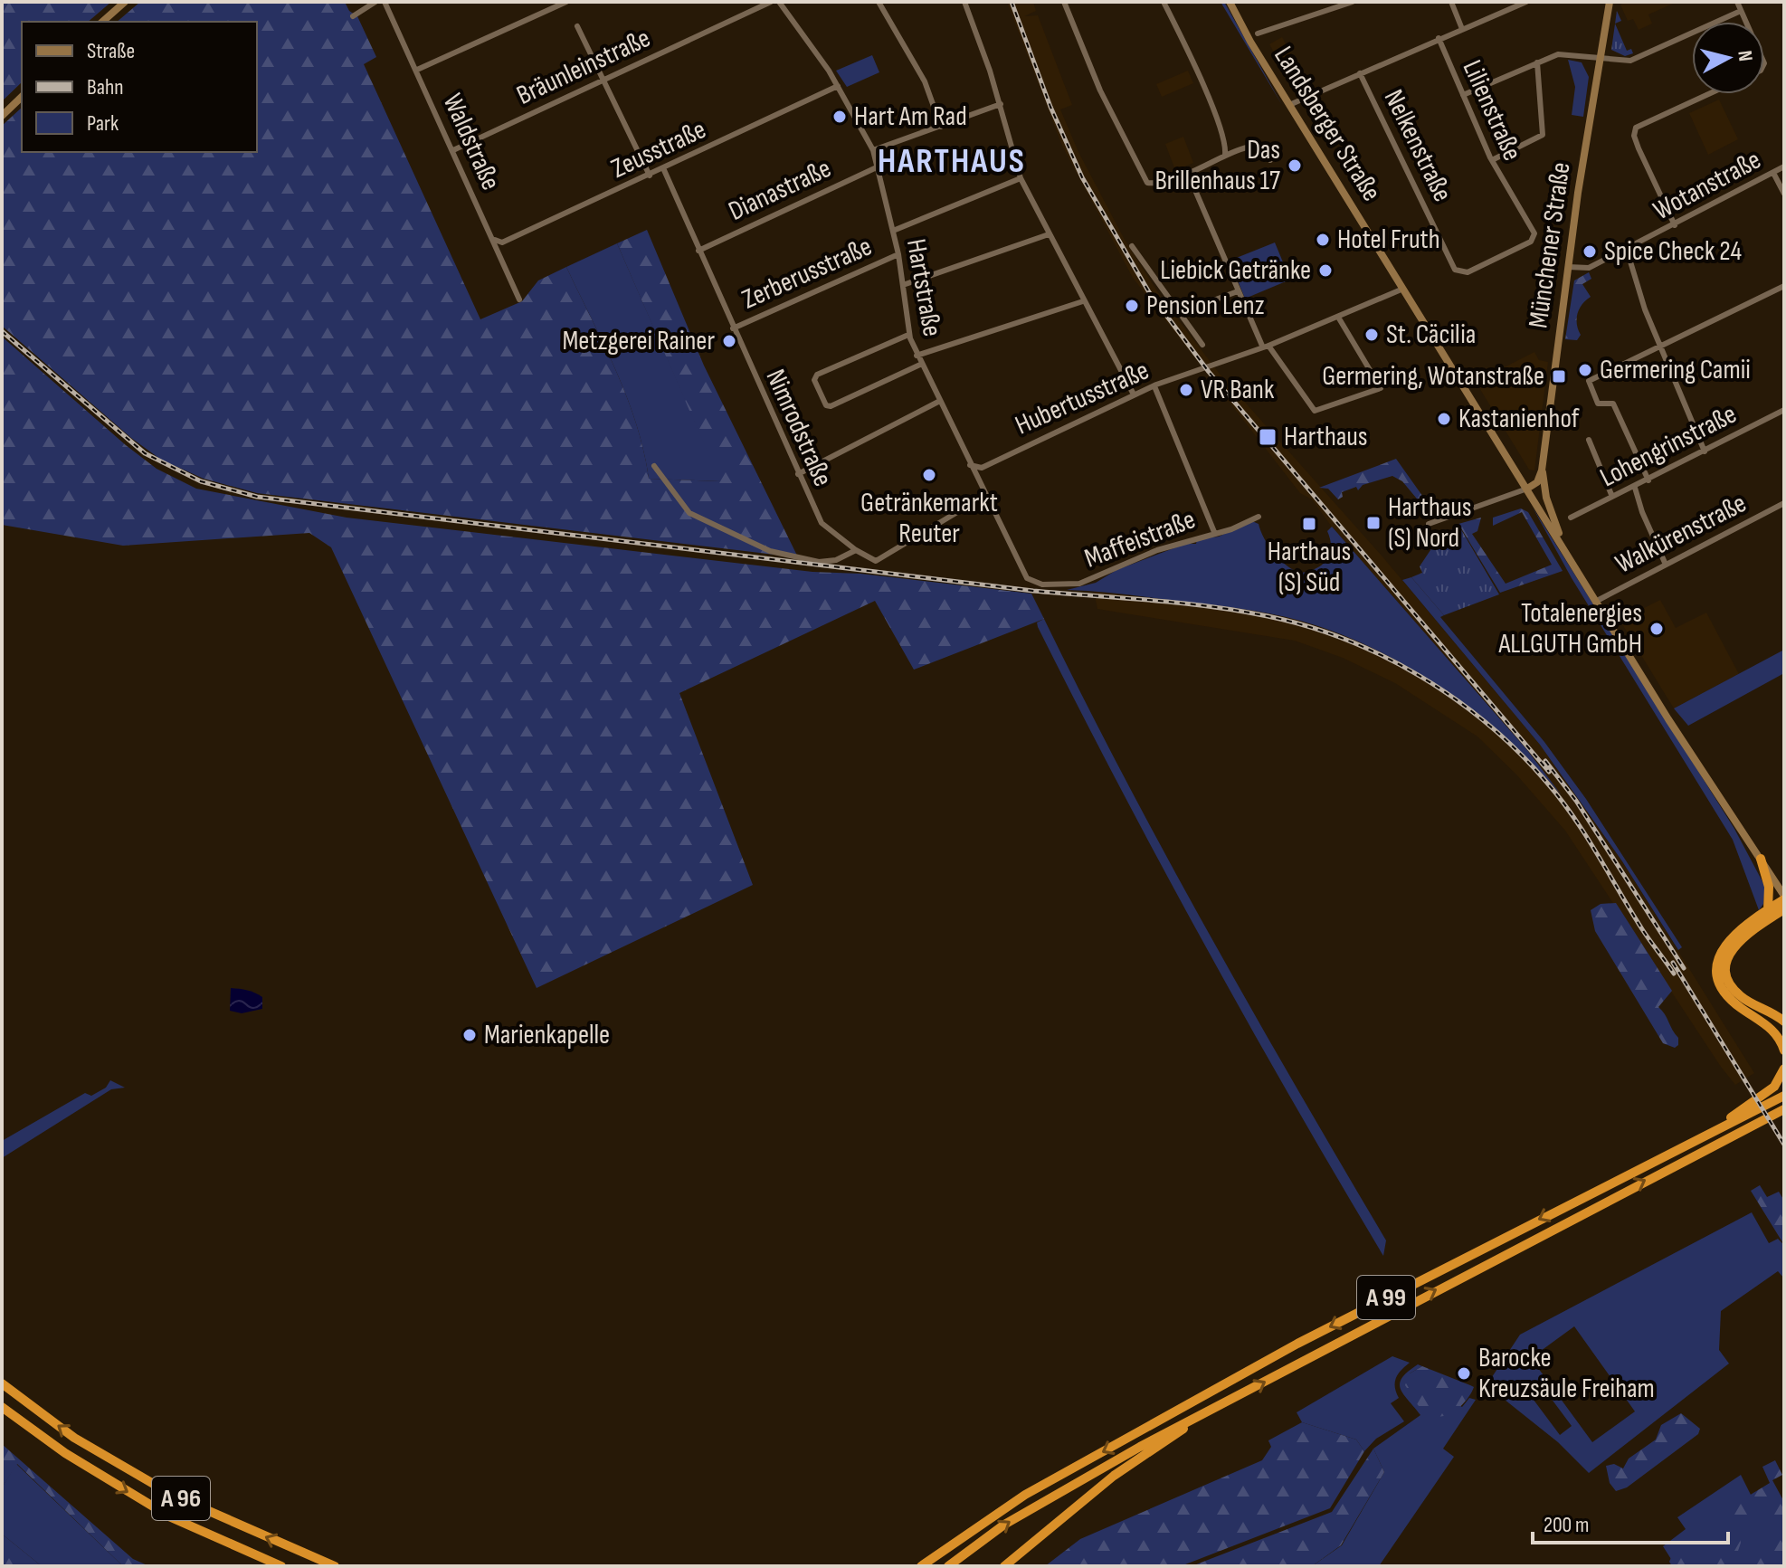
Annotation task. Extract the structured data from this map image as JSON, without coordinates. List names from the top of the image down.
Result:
{
  "streets": {
    "highway": ["A 99", "A 96"],
    "main road": ["Landsberger Straße", "Münchener Straße"],
    "street": [
      "Bräunleinstraße",
      "Lilienstraße",
      "Waldstraße",
      "Nelkenstraße",
      "Zeusstraße",
      "Wotanstraße",
      "Dianastraße",
      "Zerberusstraße",
      "Hartstraße",
      "Hubertusstraße",
      "Nimrodstraße",
      "Lohengrinstraße",
      "Walkürenstraße",
      "Maffeistraße"
    ]
  },
  "crossings": [
    ["Bräunleinstraße", "Waldstraße"],
    ["Lilienstraße", "Nelkenstraße"],
    ["Landsberger Straße", "Hubertusstraße"],
    ["Landsberger Straße", "Walkürenstraße"],
    ["Waldstraße", "Zeusstraße"],
    ["Zeusstraße", "Hartstraße"],
    ["Zeusstraße", "Nimrodstraße"],
    ["Wotanstraße", "Münchener Straße"],
    ["Dianastraße", "Hartstraße"],
    ["Dianastraße", "Nimrodstraße"],
    ["Zerberusstraße", "Hartstraße"],
    ["Zerberusstraße", "Nimrodstraße"],
    ["Hartstraße", "Hubertusstraße"],
    ["Hartstraße", "Maffeistraße"]
  ],
  "districts": ["HARTHAUS"],
  "places": {
    "other": [
      "Hart Am Rad",
      "Das Brillenhaus 17",
      "Hotel Fruth",
      "Spice Check 24",
      "Liebick Getränke",
      "Pension Lenz",
      "St. Cäcilia",
      "Metzgerei Rainer",
      "Germering Camii",
      "VR Bank",
      "Kastanienhof",
      "Getränkemarkt Reuter",
      "Totalenergies ALLGUTH GmbH",
      "Marienkapelle",
      "Barocke Kreuzsäule Freiham"
    ],
    "transit": [
      "Germering, Wotanstraße",
      "Harthaus",
      "Harthaus (S) Nord",
      "Harthaus (S) Süd"
    ]
  },
  "legend": ["Straße", "Bahn", "Park"],
  "scale_bar": "200 m",
  "north": "right"
}
